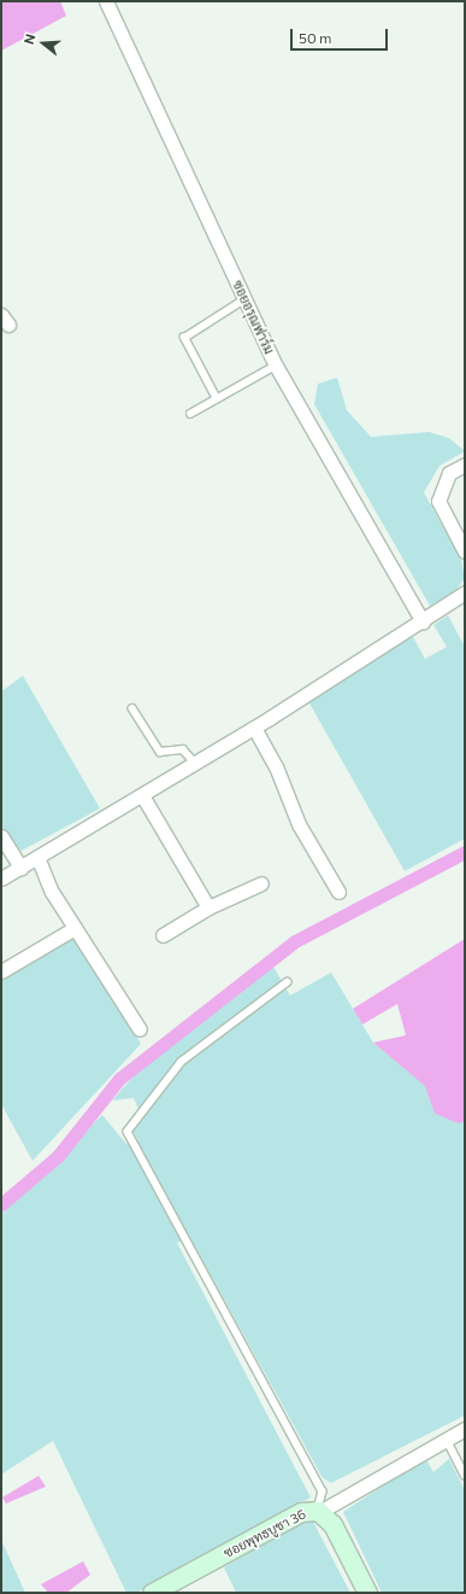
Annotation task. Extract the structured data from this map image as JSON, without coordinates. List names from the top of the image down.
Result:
{
  "streets": {
    "street": ["ซอยอรุณฟาร์ม", "ซอยพุทธบูชา 36"]
  },
  "scale_bar": "50 m",
  "north": "left"
}
